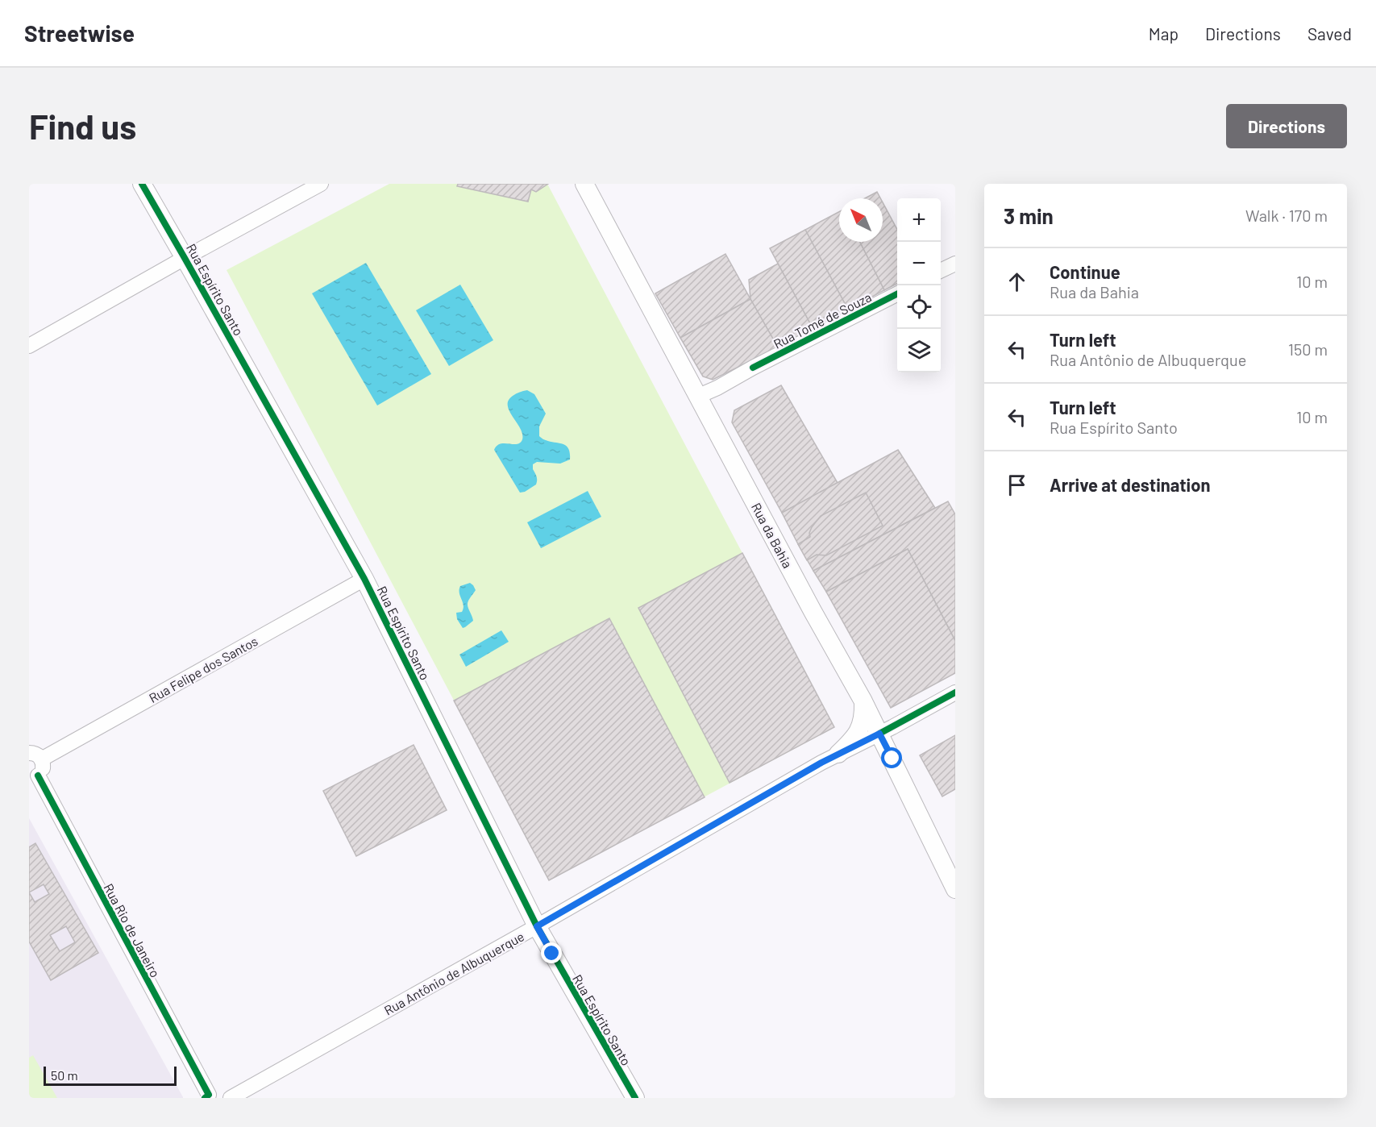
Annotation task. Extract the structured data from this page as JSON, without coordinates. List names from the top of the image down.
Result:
{
  "streets": {
    "street": [
      "Rua Espírito Santo",
      "Rua Tomé de Souza",
      "Rua da Bahia",
      "Rua Felipe dos Santos",
      "Rua Rio de Janeiro",
      "Rua Antônio de Albuquerque"
    ]
  },
  "crossings": [
    ["Rua Espírito Santo", "Rua Felipe dos Santos"],
    ["Rua Espírito Santo", "Rua Antônio de Albuquerque"],
    ["Rua Tomé de Souza", "Rua da Bahia"],
    ["Rua da Bahia", "Rua Antônio de Albuquerque"]
  ],
  "scale_bar": "50 m",
  "north": "top left",
  "page": {
    "header": "Streetwise",
    "nav": ["Map", "Directions", "Saved"],
    "buttons": "Directions",
    "title": "Find us",
    "heading": ["3 min", "Walk · 170 m"],
    "map_buttons": ["+", "−"],
    "list": [
      ["Continue", "Rua da Bahia", "10 m"],
      ["Turn left", "Rua Antônio de Albuquerque", "150 m"],
      ["Turn left", "Rua Espírito Santo", "10 m"],
      "Arrive at destination"
    ],
    "scale": "50 m"
  }
}
